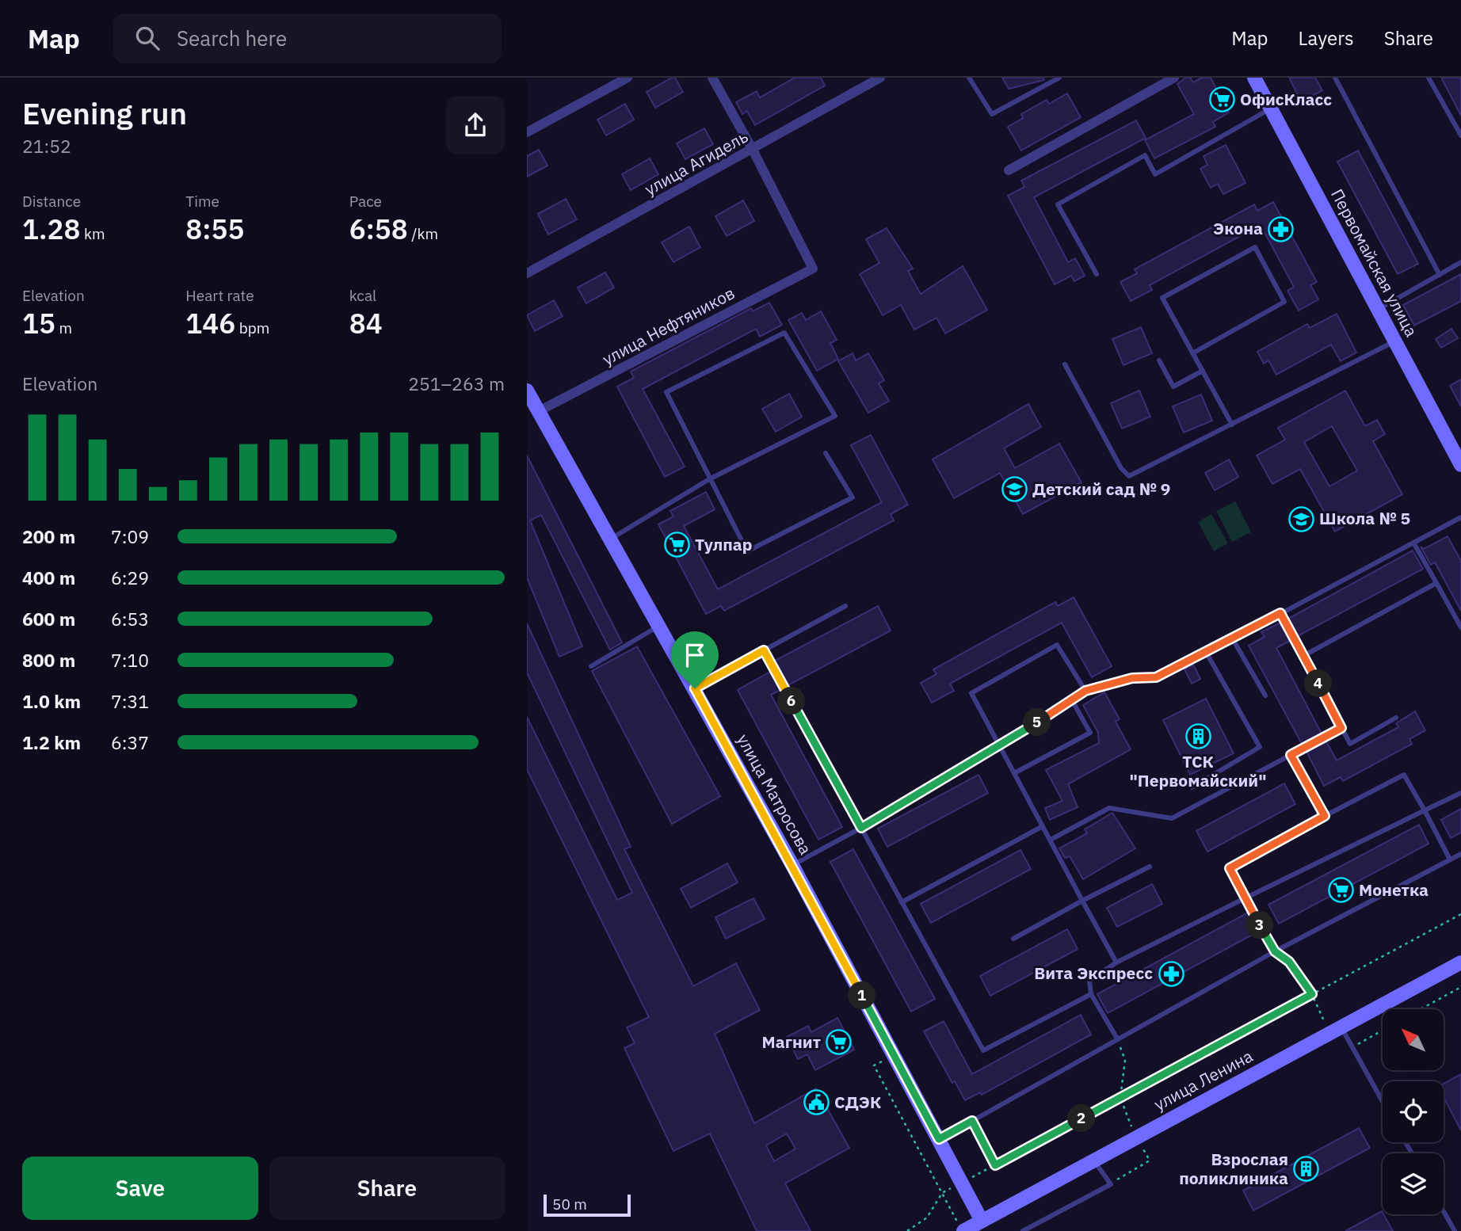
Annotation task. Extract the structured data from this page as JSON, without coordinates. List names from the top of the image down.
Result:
{
  "streets": {
    "street": [
      "улица Агидель",
      "Первомайская улица",
      "улица Нефтяников",
      "улица Матросова",
      "улица Ленина"
    ]
  },
  "crossings": [
    ["улица Агидель", "улица Нефтяников"],
    ["улица Нефтяников", "улица Матросова"],
    ["улица Матросова", "улица Ленина"]
  ],
  "places": {
    "supermarket": [
      "ОфисКласс",
      "Тулпар",
      "Монетка",
      "Магнит"
    ],
    "pharmacy": ["Экона", "Вита Экспресс"],
    "school or university": ["Детский сад № 9", "Школа № 5"],
    "building": ["ТСК \"Первомайский\"", "Взрослая поликлиника"],
    "public building": ["СДЭК"]
  },
  "scale_bar": "50 m",
  "north": "top left",
  "page": {
    "header": "Map",
    "search": "Search here",
    "nav": ["Map", "Layers", "Share"],
    "heading": ["Evening run", "21:52"],
    "stats": [
      ["Distance", "1.28 km"],
      ["Time", "8:55"],
      ["Pace", "6:58 /km"],
      ["Elevation", "15 m"],
      ["Heart rate", "146 bpm"],
      ["kcal", "84"]
    ],
    "chart": ["Elevation", "251–263 m"],
    "list": [
      {
        "name": "200 m",
        "note": "7:09"
      },
      {
        "name": "400 m",
        "note": "6:29"
      },
      {
        "name": "600 m",
        "note": "6:53"
      },
      {
        "name": "800 m",
        "note": "7:10"
      },
      {
        "name": "1.0 km",
        "note": "7:31"
      },
      {
        "name": "1.2 km",
        "note": "6:37"
      }
    ],
    "pins": [
      "4",
      "6",
      "5",
      "3",
      "1",
      "2"
    ],
    "buttons": ["Save", "Share"],
    "scale": "50 m"
  }
}
